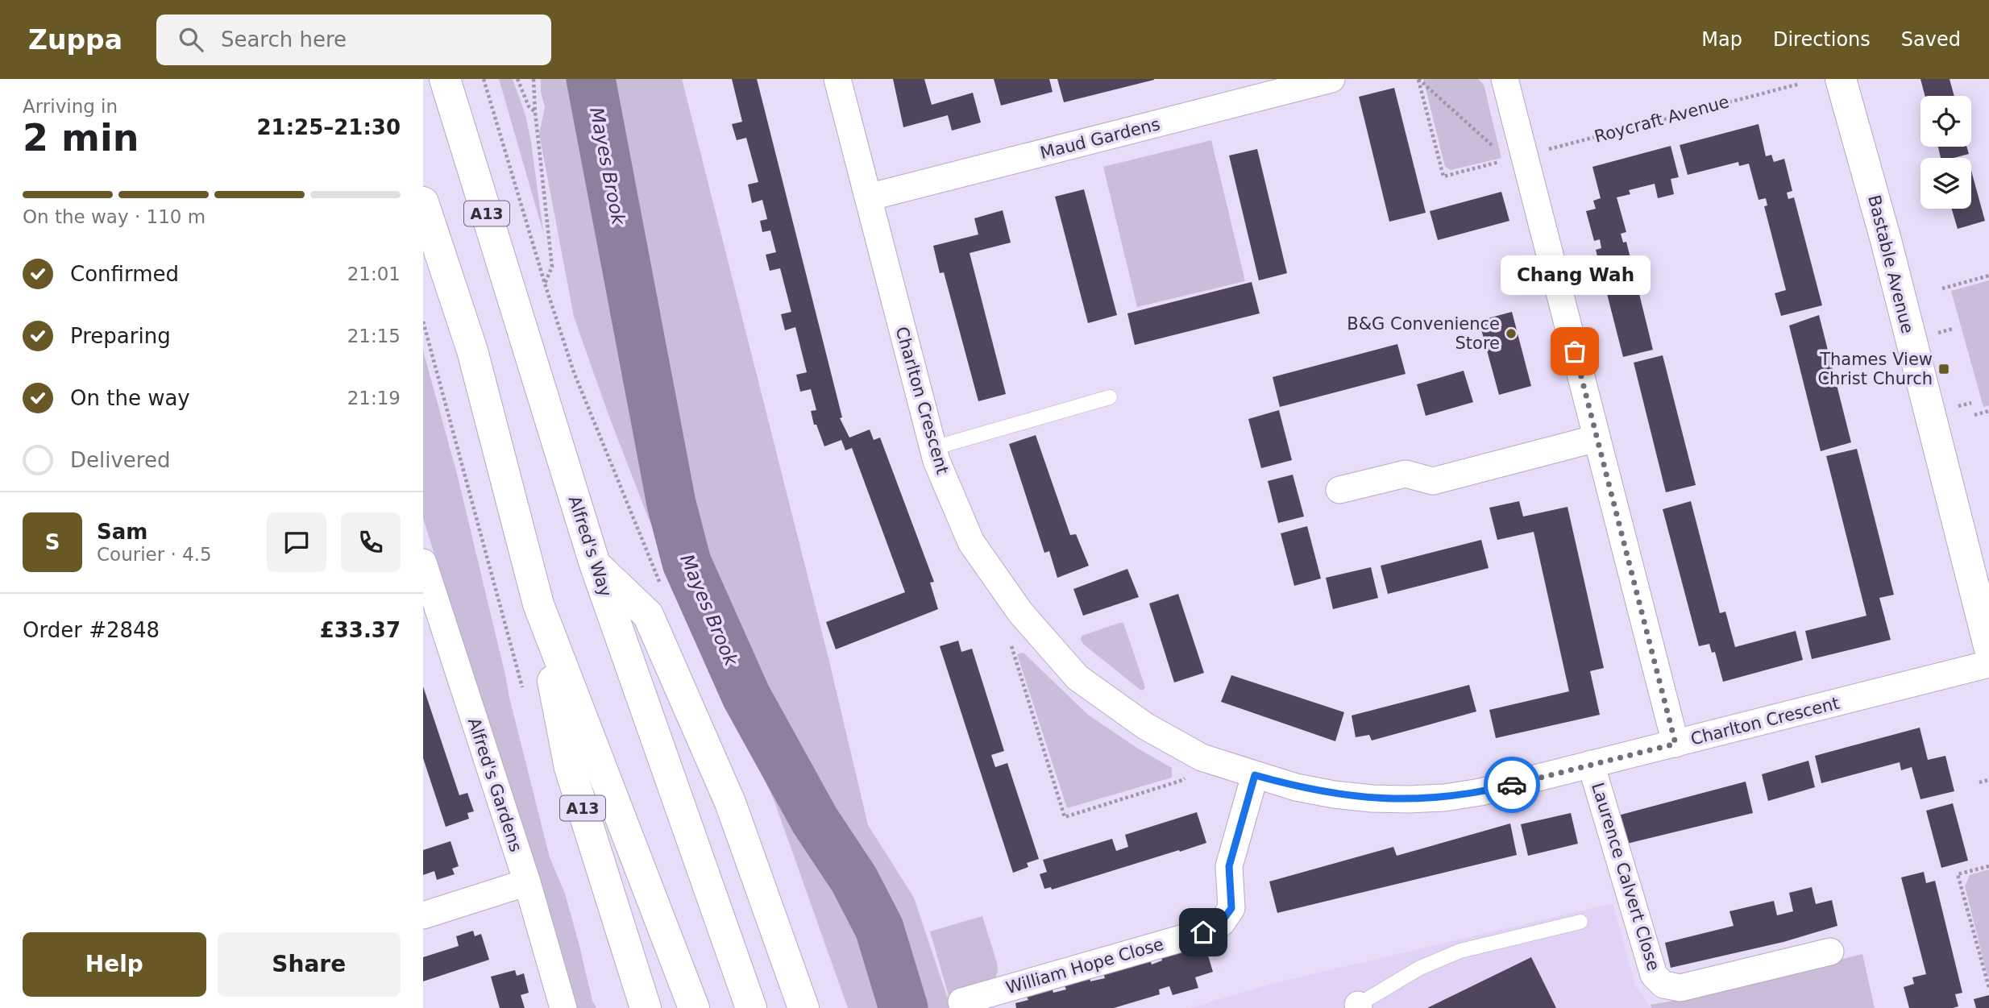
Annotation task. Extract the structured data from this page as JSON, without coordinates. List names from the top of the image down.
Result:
{
  "streets": {
    "main road": ["A13", "Bastable Avenue", "Alfred's Way"],
    "street": [
      "Maud Gardens",
      "Charlton Crescent",
      "Alfred's Gardens",
      "Laurence Calvert Close",
      "William Hope Close"
    ],
    "path": ["Roycraft Avenue"]
  },
  "crossings": [
    ["Maud Gardens", "Charlton Crescent"],
    ["A13", "Alfred's Way"],
    ["Charlton Crescent", "Laurence Calvert Close"],
    ["Charlton Crescent", "William Hope Close"]
  ],
  "water": ["Mayes Brook"],
  "places": {
    "other": ["B&G Convenience Store", "Chang Wah"],
    "transit": ["Thames View Christ Church"]
  },
  "page": {
    "header": "Zuppa",
    "search": "Search here",
    "nav": ["Map", "Directions", "Saved"],
    "heading": ["2 min", "Arriving in", "21:25–21:30"],
    "panel": [
      "Sam",
      "Courier · 4.5",
      "Order #2848",
      "£33.37"
    ],
    "bar": "On the way · 110 m",
    "list": [
      ["Confirmed", "21:01"],
      ["Preparing", "21:15"],
      ["On the way", "21:19"],
      "Delivered"
    ],
    "bubble": "Chang Wah",
    "round": "S",
    "buttons": ["Help", "Share"]
  }
}
